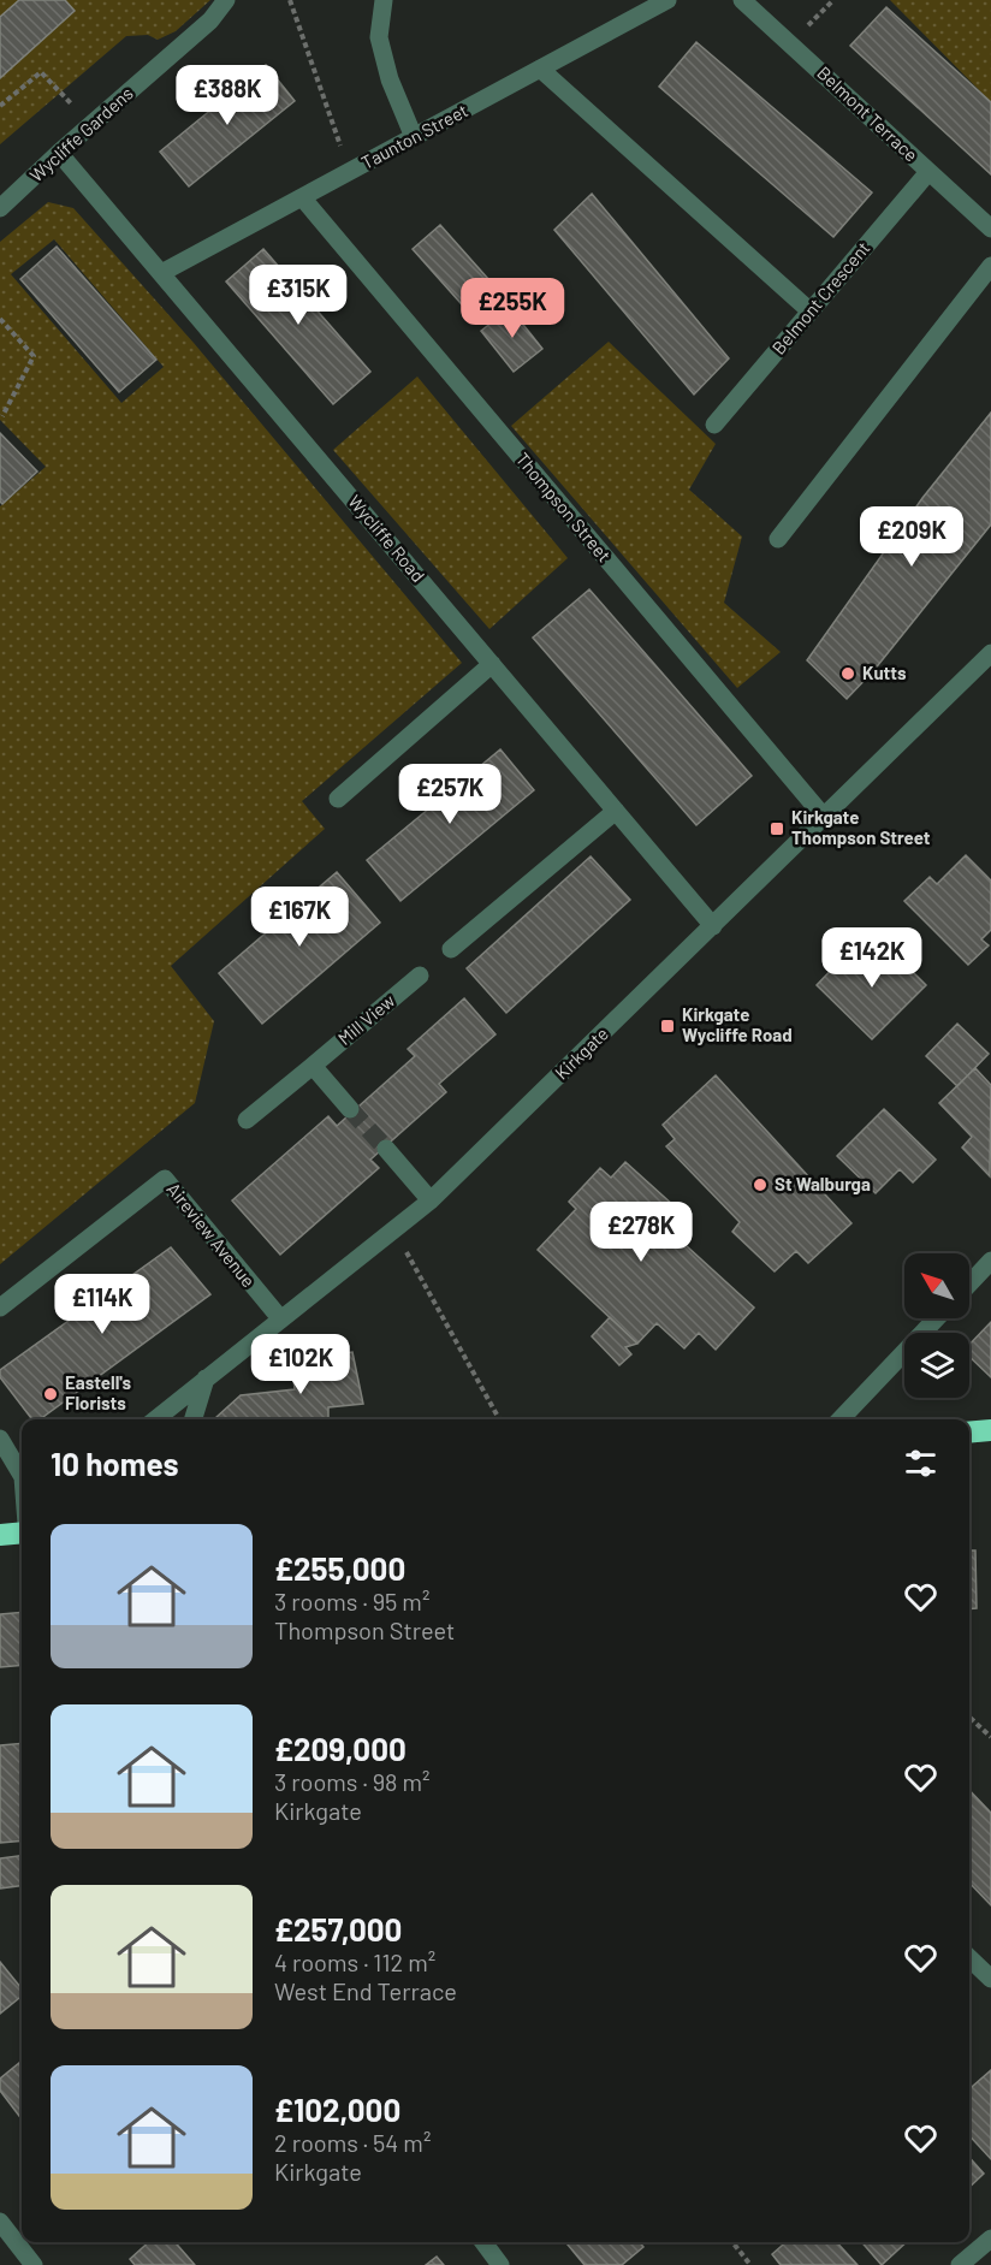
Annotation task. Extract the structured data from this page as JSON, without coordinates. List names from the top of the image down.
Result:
{
  "streets": {
    "street": [
      "Belmont Terrace",
      "Wycliffe Gardens",
      "Taunton Street",
      "Belmont Crescent",
      "Thompson Street",
      "Wycliffe Road",
      "Mill View",
      "Kirkgate",
      "Aireview Avenue"
    ]
  },
  "crossings": [
    ["Belmont Terrace", "Belmont Crescent"],
    ["Wycliffe Gardens", "Wycliffe Road"],
    ["Taunton Street", "Thompson Street"],
    ["Taunton Street", "Wycliffe Road"],
    ["Thompson Street", "Kirkgate"],
    ["Wycliffe Road", "Kirkgate"],
    ["Kirkgate", "Aireview Avenue"]
  ],
  "places": {
    "other": ["Kutts", "St Walburga", "Eastell's Florists"],
    "transit": ["Kirkgate Thompson Street", "Kirkgate Wycliffe Road"]
  },
  "north": "top left",
  "page": {
    "price": [
      "£388K",
      "£315K",
      "£255K",
      "£209K",
      "£257K",
      "£167K",
      "£142K",
      "£278K",
      "£114K",
      "£102K"
    ],
    "heading": "10 homes",
    "list": [
      {
        "name": "£255,000",
        "note": "3 rooms · 95 m² · Thompson Street"
      },
      {
        "name": "£209,000",
        "note": "3 rooms · 98 m² · Kirkgate"
      },
      {
        "name": "£257,000",
        "note": "4 rooms · 112 m² · West End Terrace"
      },
      {
        "name": "£102,000",
        "note": "2 rooms · 54 m² · Kirkgate"
      }
    ]
  }
}
